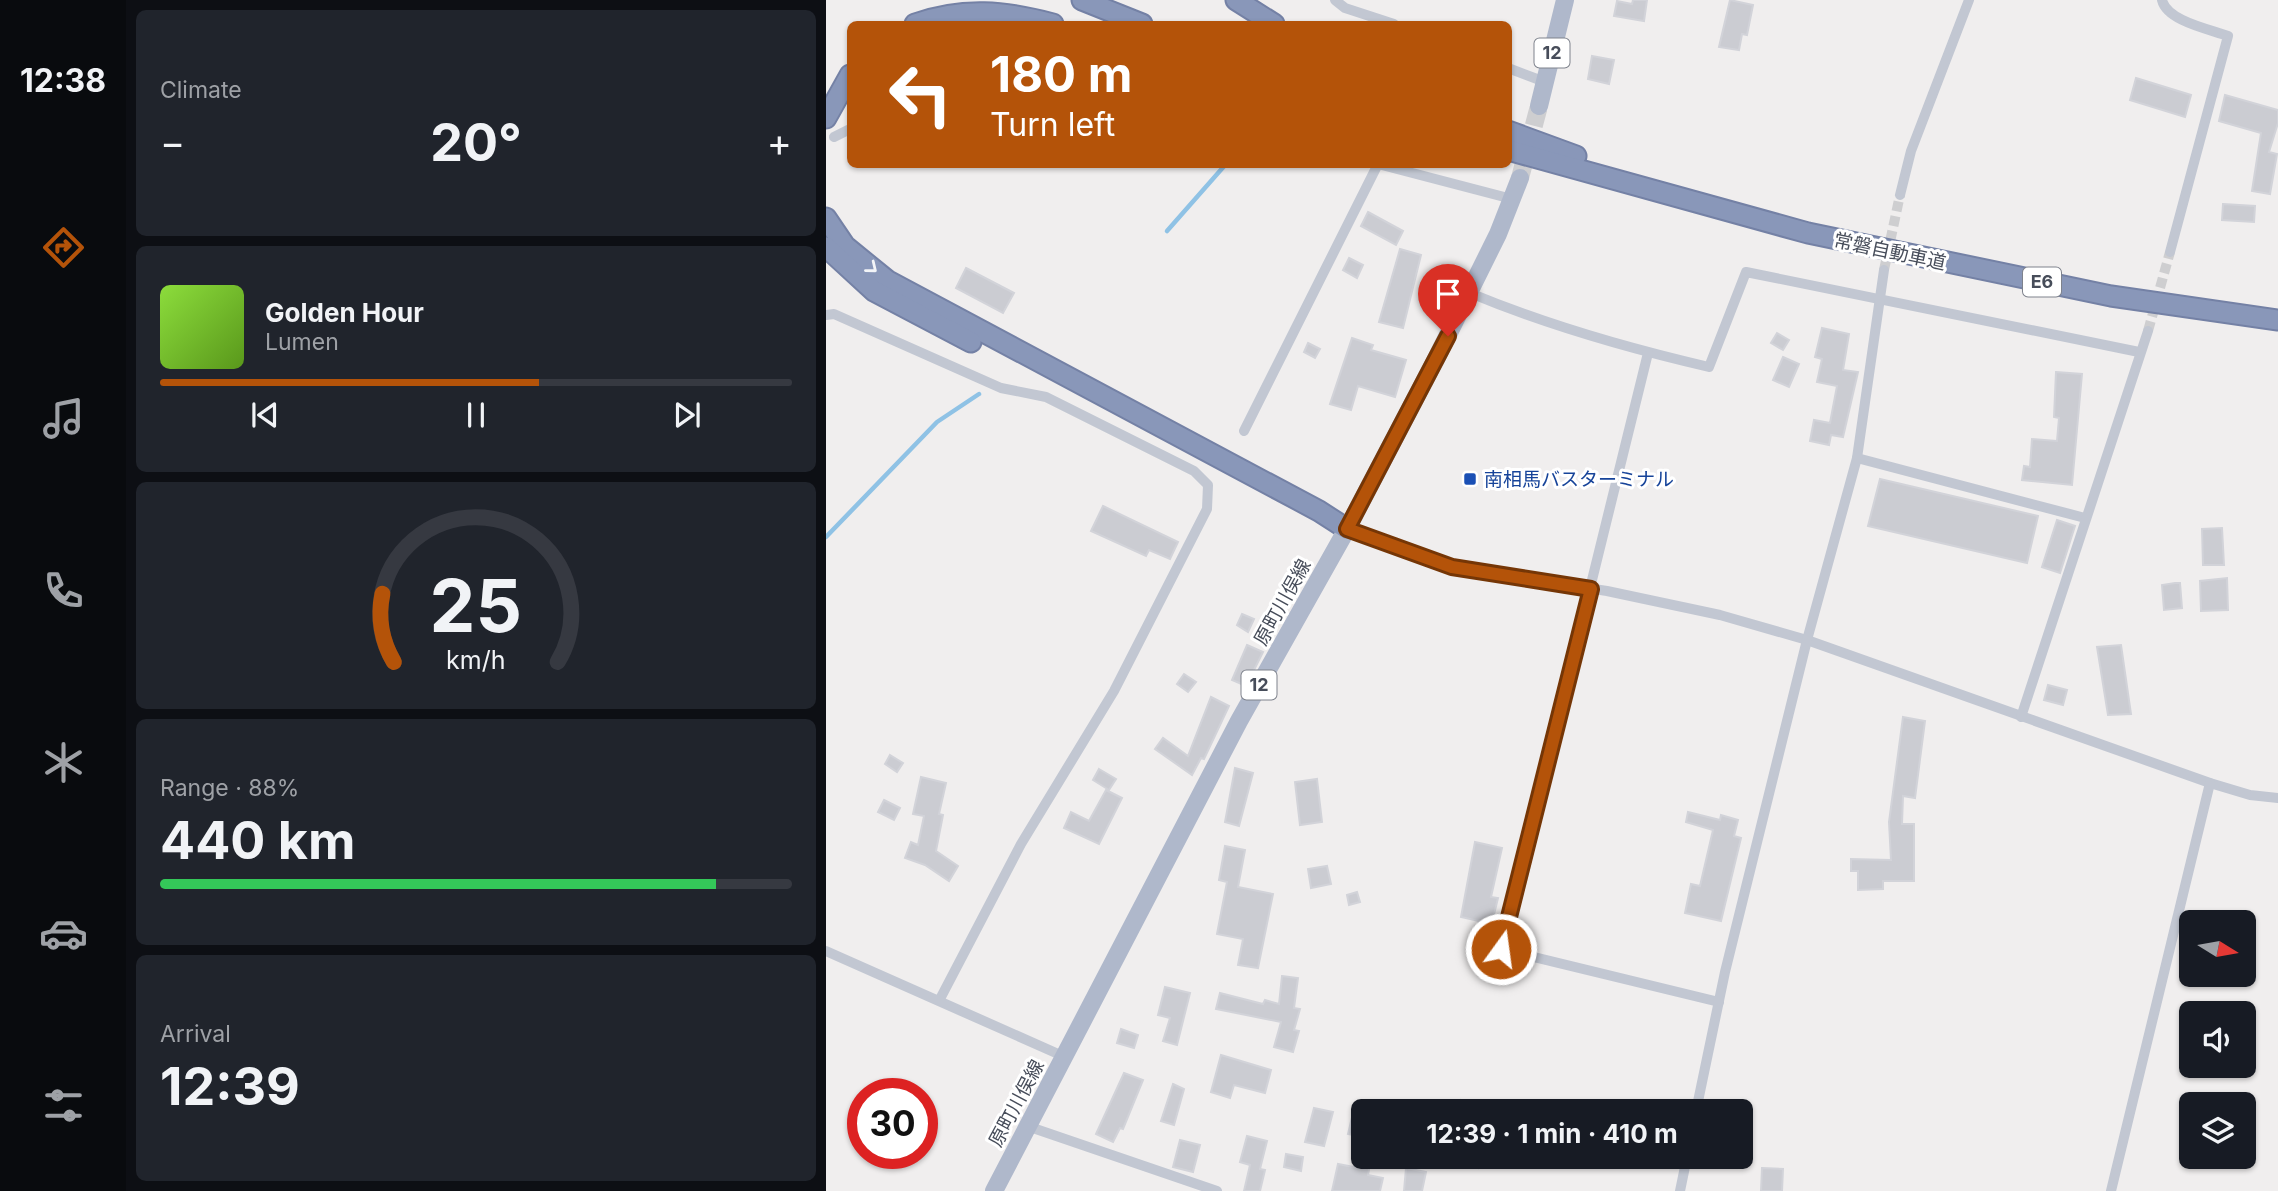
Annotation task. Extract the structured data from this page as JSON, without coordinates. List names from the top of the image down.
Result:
{
  "streets": {
    "highway": ["常磐自動車道", "E6"],
    "main road": ["12", "原町川俣線"]
  },
  "places": {
    "transit": ["南相馬バスターミナル"]
  },
  "north": "right",
  "page": {
    "tabs": "12:38",
    "tile": [
      "Climate",
      ["Range · 88%", "440 km"],
      ["Arrival", "12:39"]
    ],
    "turn": ["180 m", "Turn left"],
    "heat": ["−", "20°", "+"],
    "song": ["Golden Hour", "Lumen"],
    "limit": "30",
    "trip": "12:39 · 1 min · 410 m",
    "gauge": ["25", "km/h"]
  }
}
